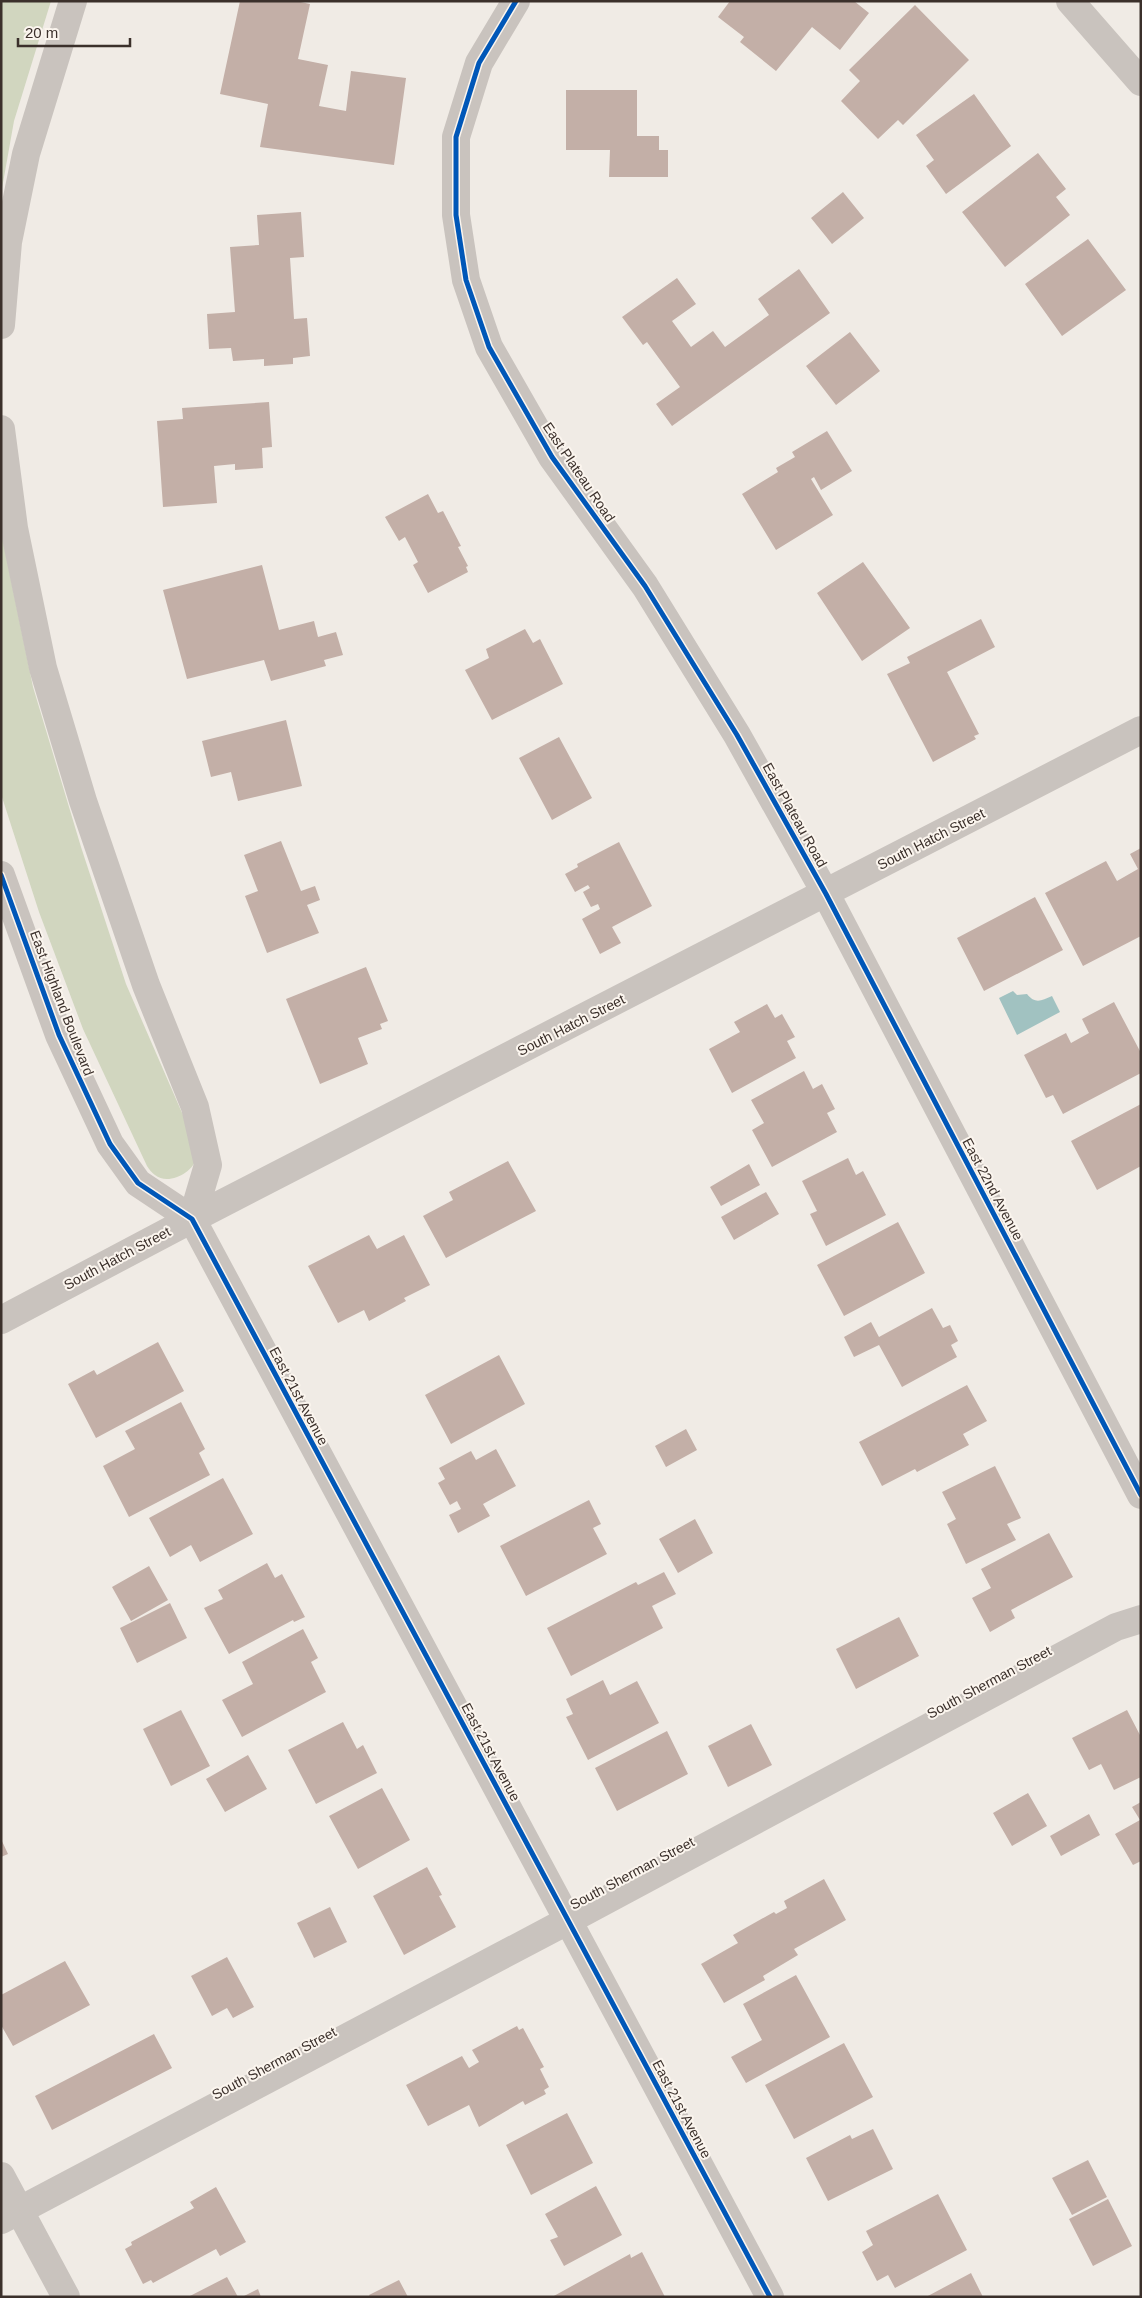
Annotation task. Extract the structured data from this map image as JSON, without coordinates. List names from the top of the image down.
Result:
{
  "streets": {
    "street": [
      "East Plateau Road",
      "South Hatch Street",
      "East Highland Boulevard",
      "East 22nd Avenue",
      "East 21st Avenue",
      "South Sherman Street"
    ]
  },
  "crossings": [
    ["East Plateau Road", "South Hatch Street"],
    ["East Plateau Road", "East 22nd Avenue"],
    ["South Hatch Street", "East Highland Boulevard"],
    ["South Hatch Street", "East 22nd Avenue"],
    ["South Hatch Street", "East 21st Avenue"],
    ["East Highland Boulevard", "East 21st Avenue"],
    ["East 21st Avenue", "South Sherman Street"]
  ],
  "scale_bar": "20 m"
}
